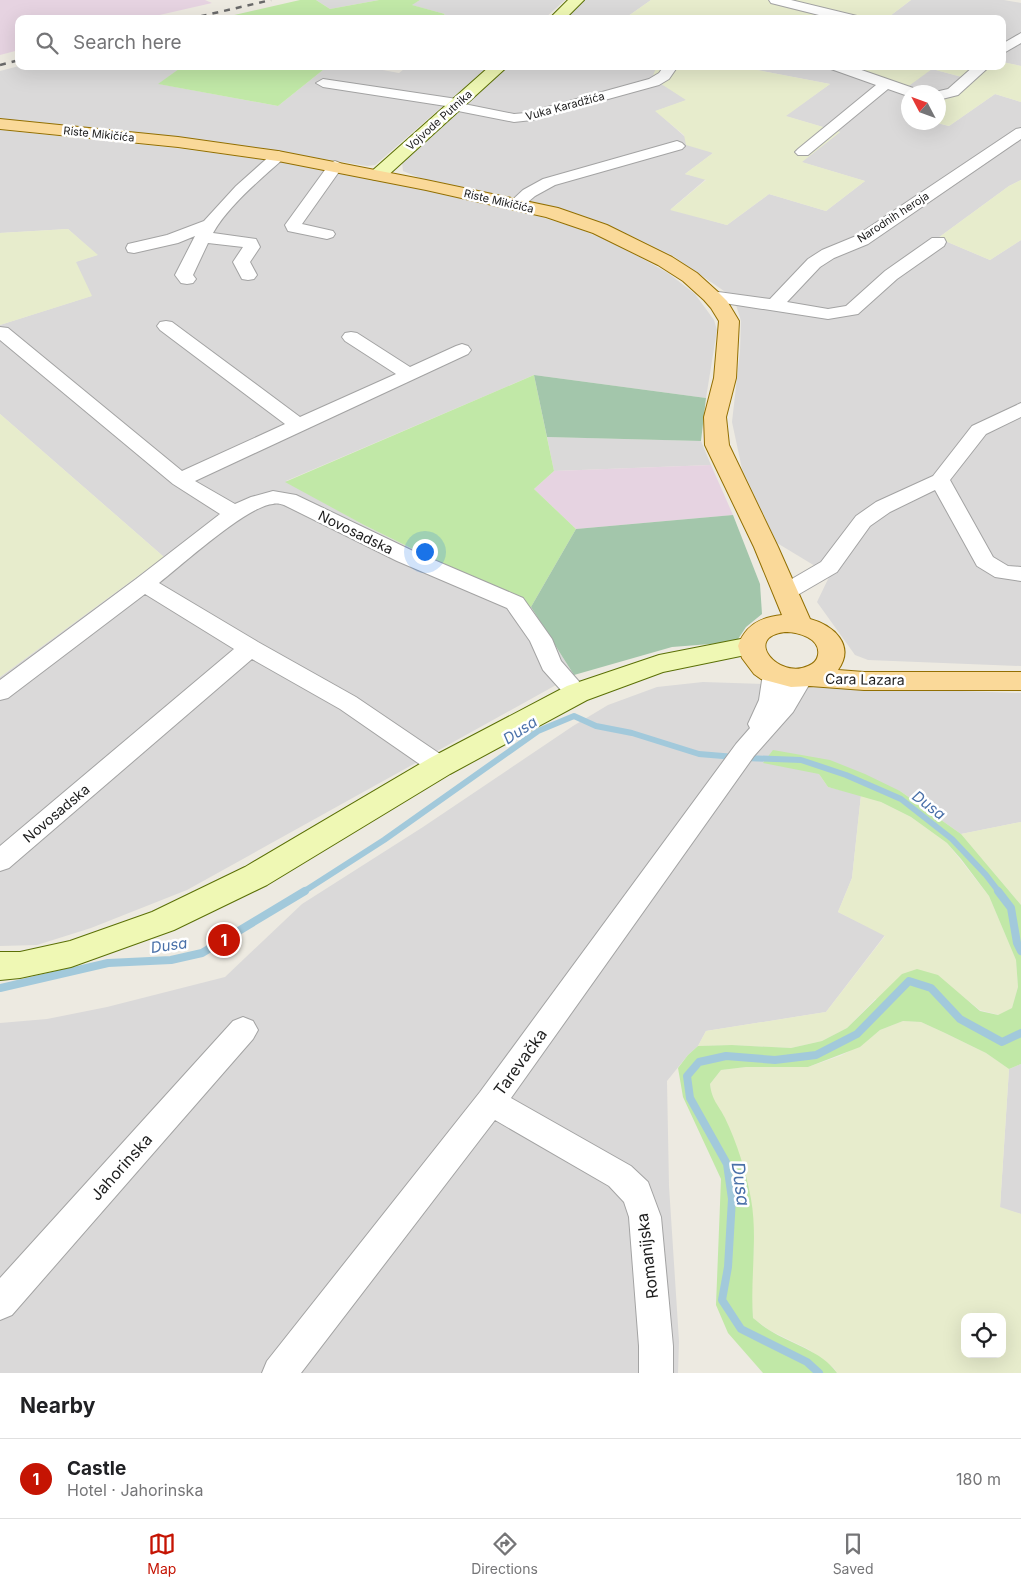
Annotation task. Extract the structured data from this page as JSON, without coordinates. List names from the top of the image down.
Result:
{
  "streets": {
    "main road": ["Vojvode Putnika", "Riste Mikičića", "Cara Lazara"],
    "street": [
      "Vuka Karadžića",
      "Narodnih heroja",
      "Novosadska",
      "Tarevačka",
      "Jahorinska",
      "Romanijska"
    ]
  },
  "crossings": [
    ["Vuka Karadžića", "Vojvode Putnika"],
    ["Vojvode Putnika", "Riste Mikičića"],
    ["Riste Mikičića", "Cara Lazara"],
    ["Tarevačka", "Romanijska"]
  ],
  "water": ["Dusa"],
  "north": "top left",
  "page": {
    "search": "Search here",
    "pins": "1",
    "heading": "Nearby",
    "list": [
      {
        "mark": "1",
        "name": "Castle",
        "note": "Hotel · Jahorinska",
        "value": "180 m"
      }
    ],
    "nav": ["Map", "Directions", "Saved"]
  }
}
